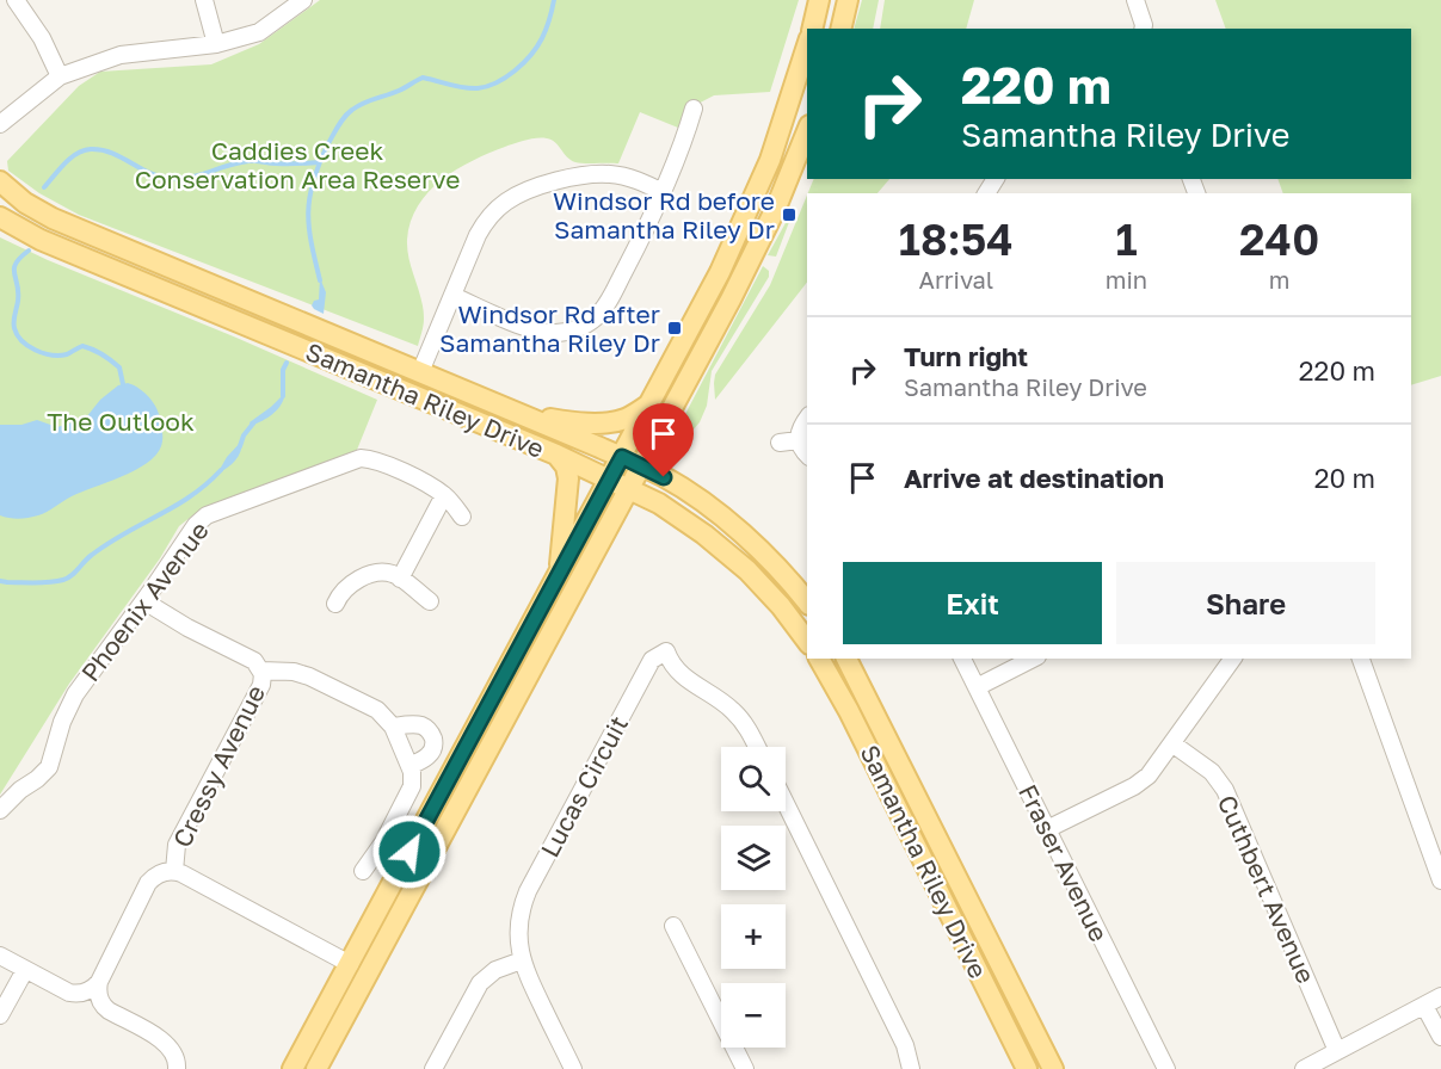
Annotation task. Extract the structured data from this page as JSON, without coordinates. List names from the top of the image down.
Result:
{
  "streets": {
    "main road": ["Samantha Riley Drive"],
    "street": [
      "Phoenix Avenue",
      "Cressy Avenue",
      "Lucas Circuit",
      "Fraser Avenue",
      "Cuthbert Avenue"
    ]
  },
  "crossings": [
    ["Phoenix Avenue", "Cressy Avenue"]
  ],
  "parks": ["Caddies Creek Conservation Area Reserve", "The Outlook"],
  "places": {
    "transit": ["Windsor Rd before Samantha Riley Dr", "Windsor Rd after Samantha Riley Dr"]
  },
  "page": {
    "turn": ["220 m", "Samantha Riley Drive"],
    "eta": [
      "18:54",
      "Arrival",
      "1",
      "min",
      "240",
      "m"
    ],
    "list": [
      {
        "name": "Turn right",
        "note": "Samantha Riley Drive",
        "value": "220 m"
      },
      {
        "name": "Arrive at destination",
        "value": "20 m"
      }
    ],
    "buttons": ["Exit", "Share"],
    "map_buttons": ["+", "−"]
  }
}
